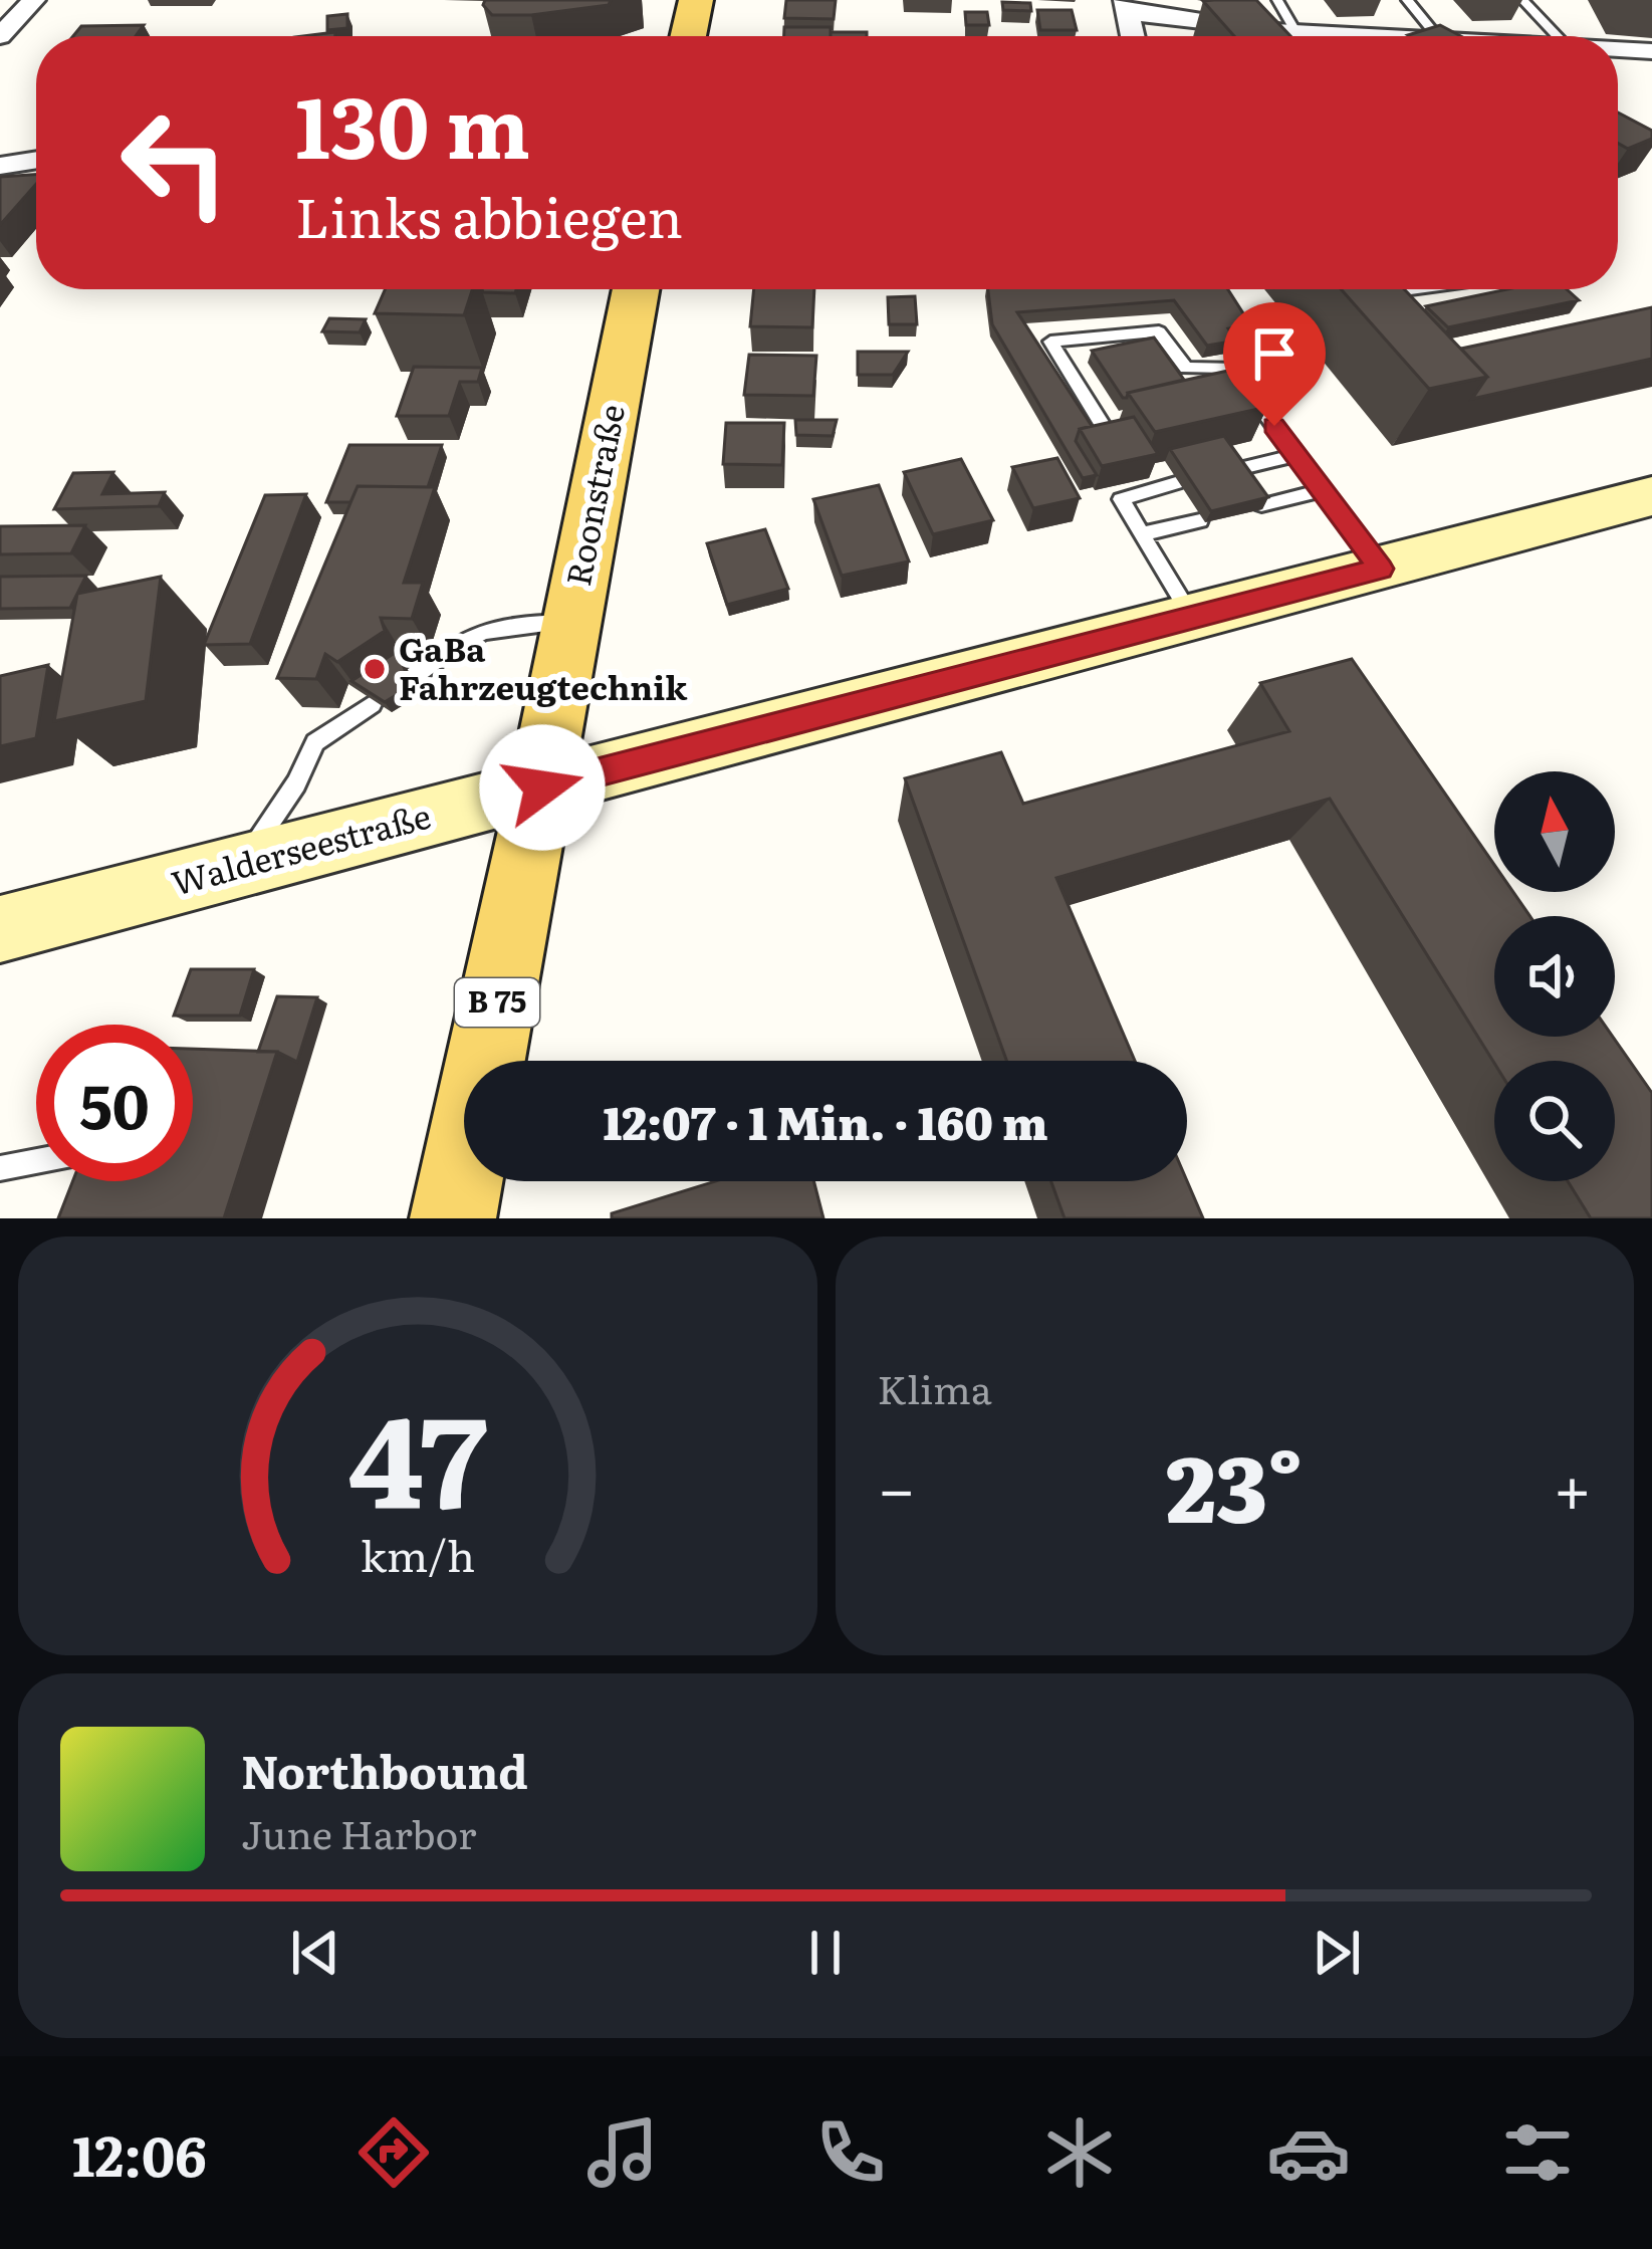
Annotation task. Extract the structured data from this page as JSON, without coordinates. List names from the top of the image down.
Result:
{
  "streets": {
    "main road": ["Roonstraße", "Walderseestraße", "B 75"]
  },
  "crossings": [
    ["Roonstraße", "Walderseestraße"],
    ["Roonstraße", "B 75"],
    ["Walderseestraße", "B 75"]
  ],
  "places": ["GaBa Fahrzeugtechnik"],
  "north": "top",
  "page": {
    "turn": ["130 m", "Links abbiegen"],
    "limit": "50",
    "trip": "12:07 · 1 Min. · 160 m",
    "tile": "Klima",
    "heat": ["−", "23°", "+"],
    "song": ["Northbound", "June Harbor"],
    "tabs": "12:06",
    "gauge": ["47", "km/h"]
  }
}
